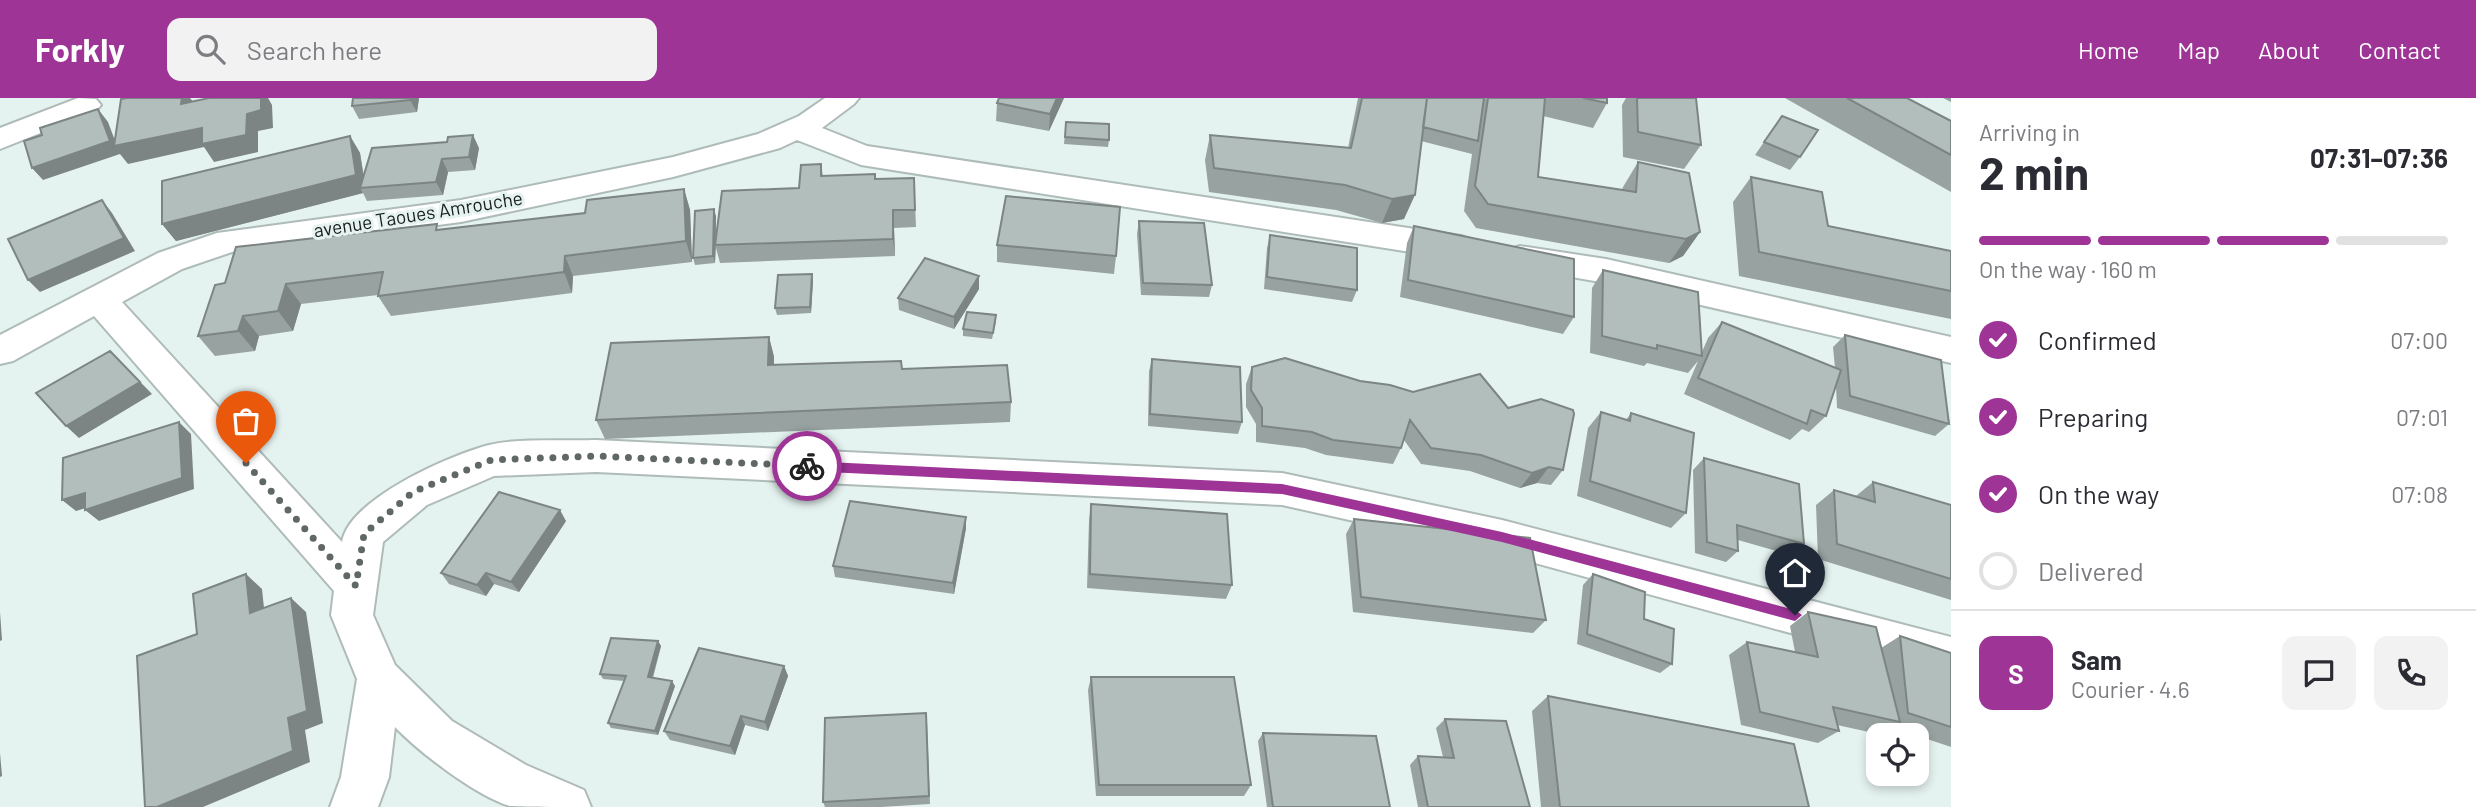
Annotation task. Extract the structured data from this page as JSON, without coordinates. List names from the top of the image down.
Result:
{
  "streets": {
    "street": ["avenue Taoues Amrouche"]
  },
  "page": {
    "header": "Forkly",
    "search": "Search here",
    "nav": [
      "Home",
      "Map",
      "About",
      "Contact"
    ],
    "heading": ["2 min", "Arriving in", "07:31–07:36"],
    "panel": ["Sam", "Courier · 4.6"],
    "bar": "On the way · 160 m",
    "list": [
      ["Confirmed", "07:00"],
      ["Preparing", "07:01"],
      ["On the way", "07:08"],
      "Delivered"
    ],
    "round": "S"
  }
}
